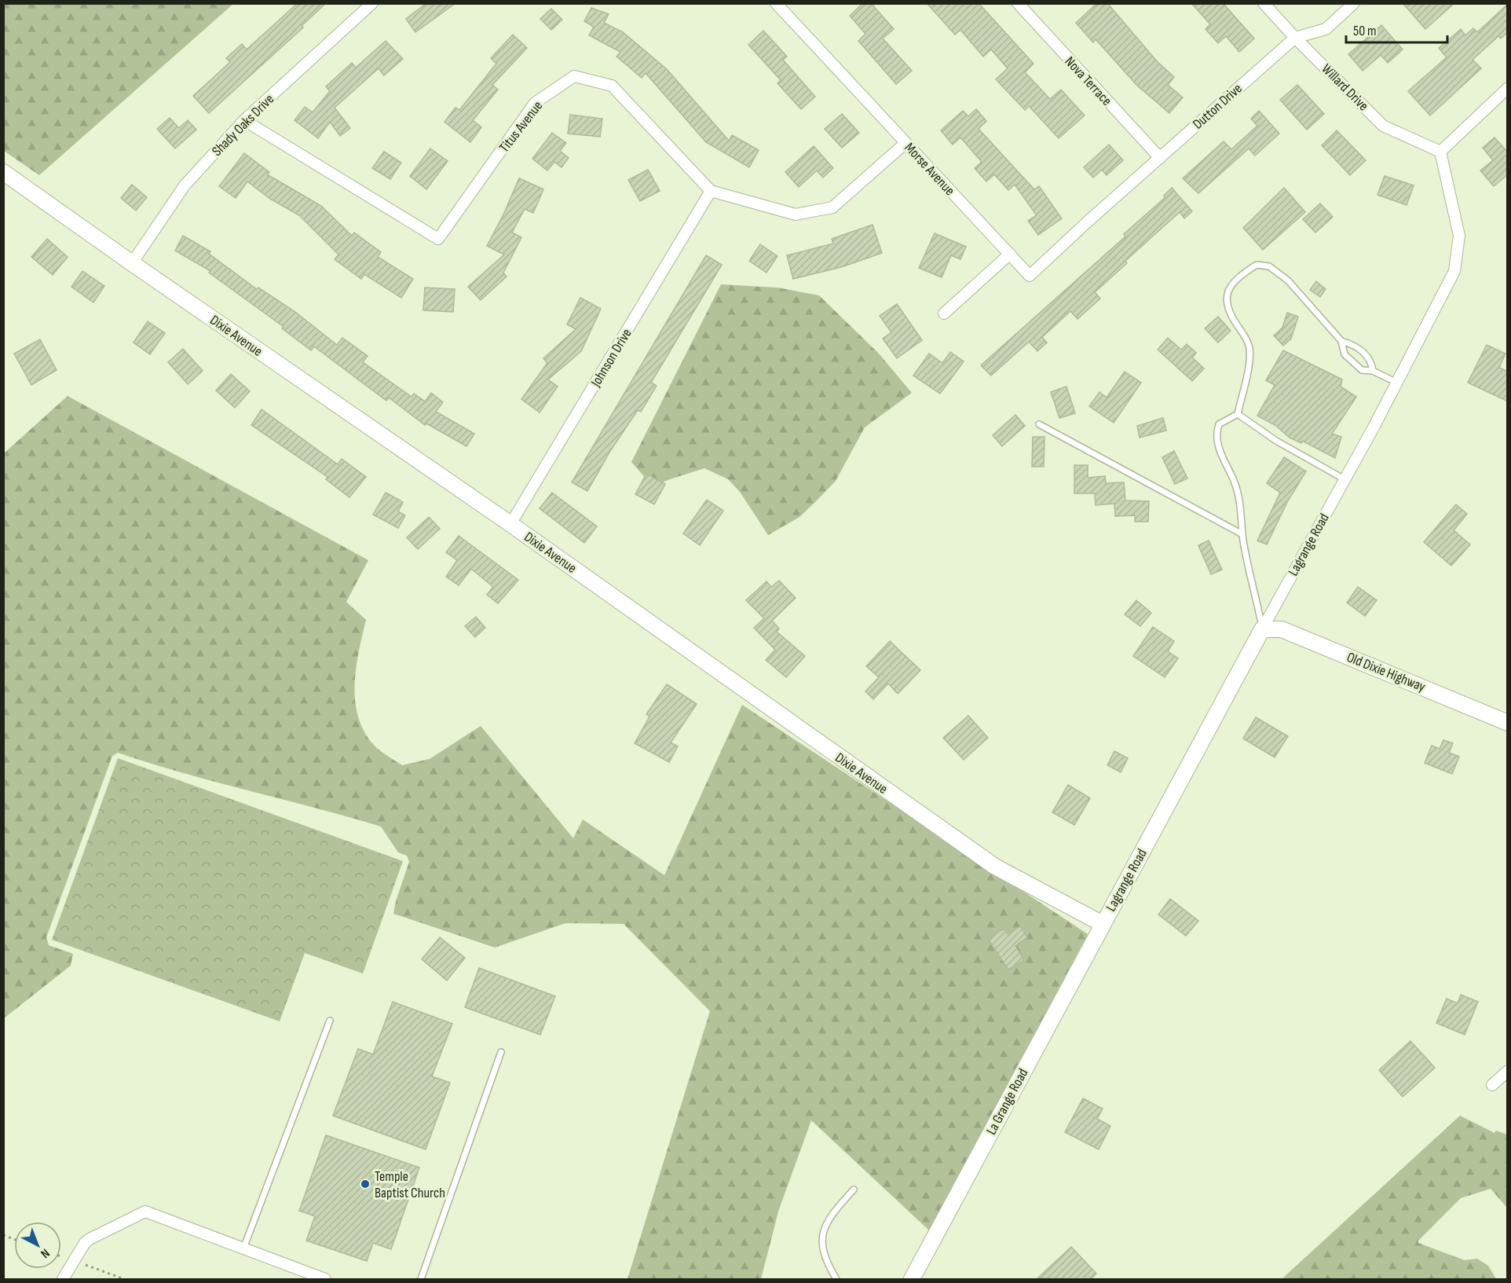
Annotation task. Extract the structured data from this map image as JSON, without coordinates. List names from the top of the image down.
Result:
{
  "streets": {
    "street": [
      "Nova Terrace",
      "Willard Drive",
      "Dutton Drive",
      "Shady Oaks Drive",
      "Titus Avenue",
      "Morse Avenue",
      "Dixie Avenue",
      "Johnson Drive",
      "Lagrange Road",
      "Old Dixie Highway",
      "La Grange Road"
    ]
  },
  "crossings": [
    ["Nova Terrace", "Dutton Drive"],
    ["Willard Drive", "Dutton Drive"],
    ["Willard Drive", "Lagrange Road"],
    ["Dutton Drive", "Morse Avenue"],
    ["Shady Oaks Drive", "Titus Avenue"],
    ["Shady Oaks Drive", "Dixie Avenue"],
    ["Titus Avenue", "Johnson Drive"],
    ["Dixie Avenue", "Johnson Drive"],
    ["Dixie Avenue", "Lagrange Road"],
    ["Dixie Avenue", "La Grange Road"],
    ["Lagrange Road", "Old Dixie Highway"],
    ["Lagrange Road", "La Grange Road"]
  ],
  "places": ["Temple Baptist Church"],
  "scale_bar": "50 m",
  "north": "bottom right"
}
